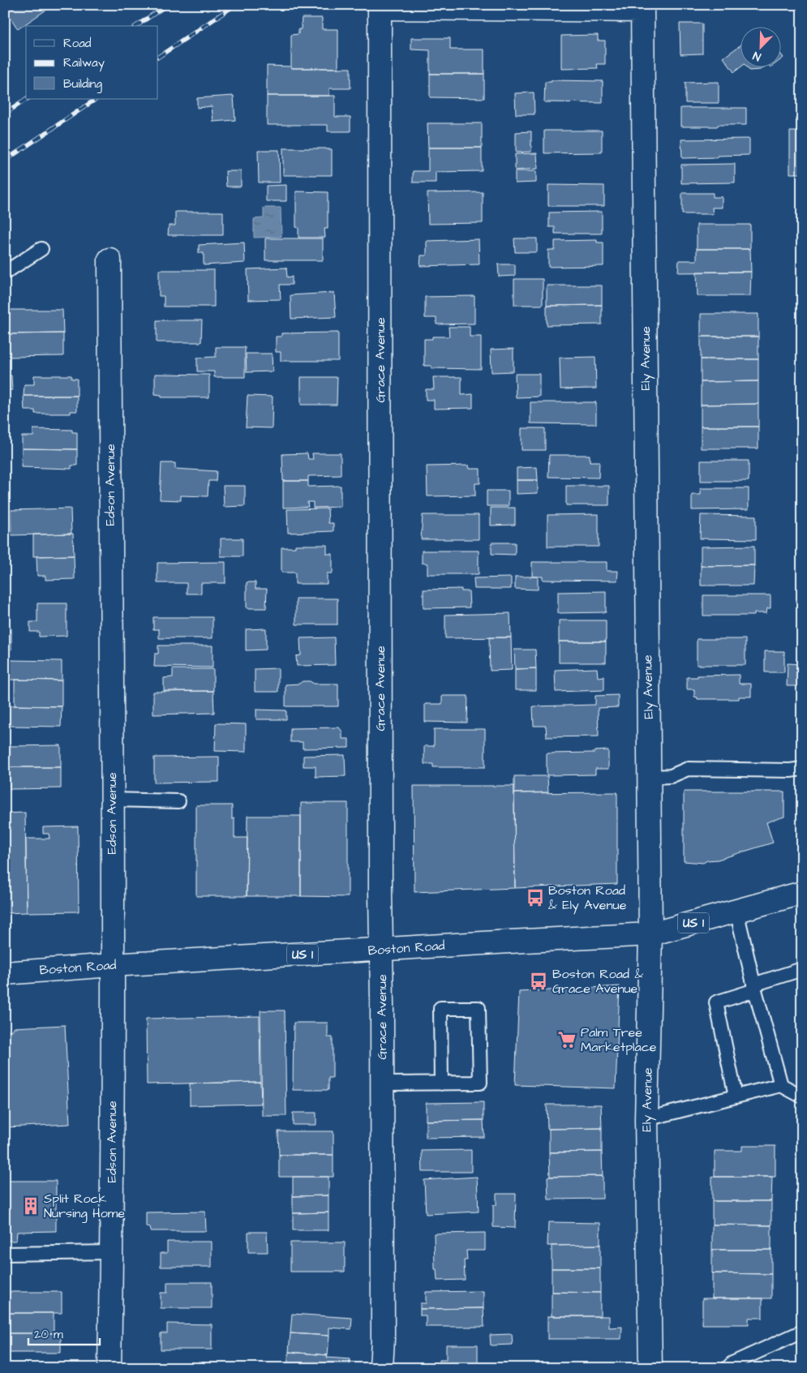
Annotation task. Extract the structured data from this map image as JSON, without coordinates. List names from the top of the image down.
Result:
{
  "streets": {
    "street": [
      "Ely Avenue",
      "Grace Avenue",
      "Edson Avenue",
      "US 1",
      "Boston Road"
    ]
  },
  "crossings": [
    ["Ely Avenue", "Grace Avenue"],
    ["Ely Avenue", "Boston Road"],
    ["Grace Avenue", "Boston Road"],
    ["Edson Avenue", "Boston Road"]
  ],
  "places": {
    "bus stop": ["Boston Road & Ely Avenue", "Boston Road & Grace Avenue"],
    "supermarket": ["Palm Tree Marketplace"],
    "building": ["Split Rock Nursing Home"]
  },
  "legend": ["Road", "Railway", "Building"],
  "scale_bar": "20 m",
  "north": "bottom left"
}
